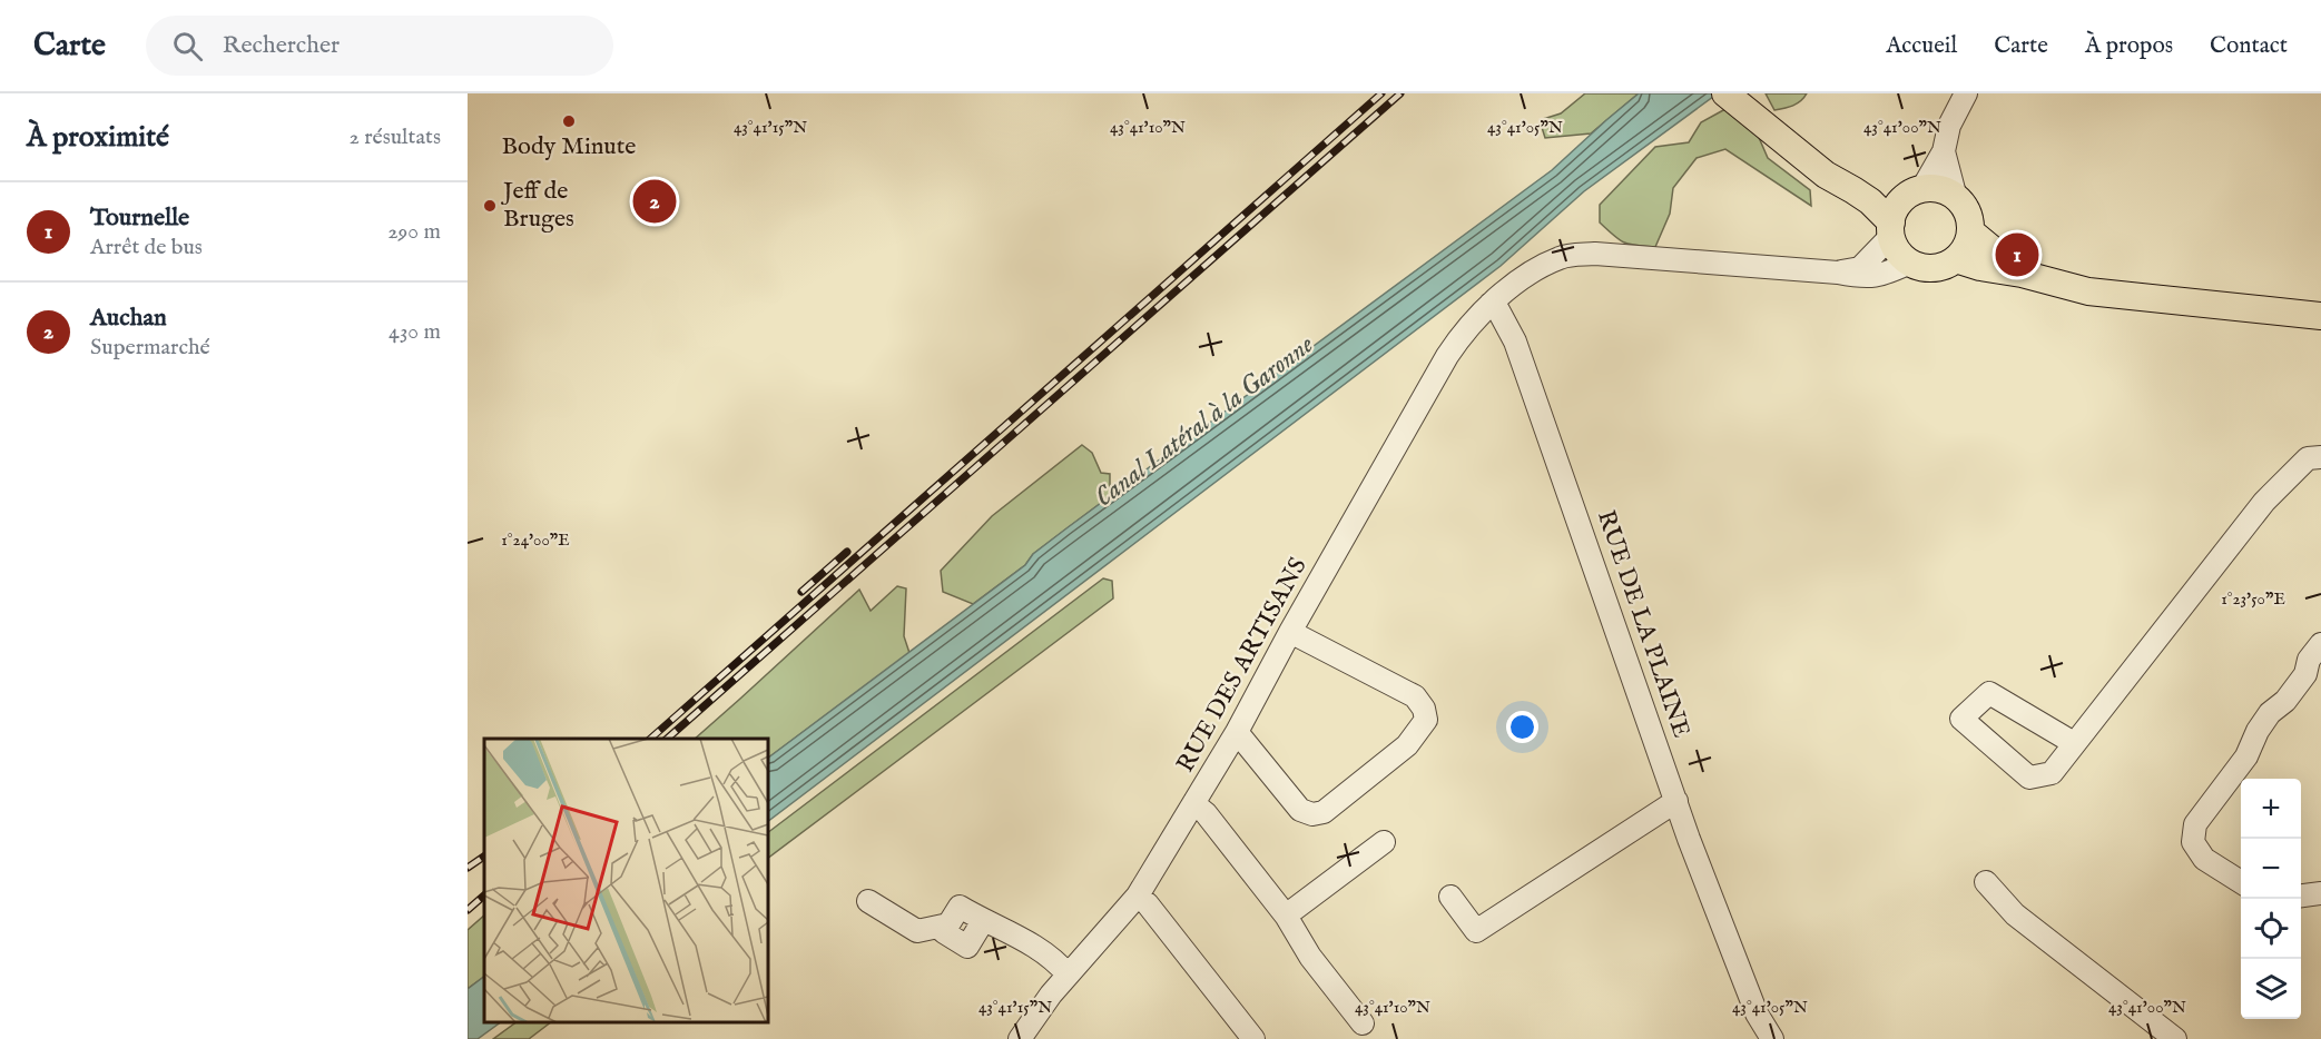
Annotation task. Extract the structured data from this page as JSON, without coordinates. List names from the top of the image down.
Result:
{
  "streets": {
    "street": ["RUE DE LA PLAINE", "RUE DES ARTISANS"]
  },
  "crossings": [
    ["RUE DE LA PLAINE", "RUE DES ARTISANS"]
  ],
  "water": ["Canal Latéral à la Garonne"],
  "places": ["Body Minute", "Jeff de Bruges"],
  "page": {
    "header": "Carte",
    "search": "Rechercher",
    "nav": [
      "Accueil",
      "Carte",
      "À propos",
      "Contact"
    ],
    "heading": ["À proximité", "2 résultats"],
    "pins": ["2", "1"],
    "list": [
      {
        "mark": "1",
        "name": "Tournelle",
        "note": "Arrêt de bus",
        "value": "290 m"
      },
      {
        "mark": "2",
        "name": "Auchan",
        "note": "Supermarché",
        "value": "430 m"
      }
    ],
    "map_buttons": ["+", "−"]
  },
  "coordinates": [
    "43°41'15\"N",
    "43°41'10\"N",
    "43°41'00\"N",
    "43°41'05\"N",
    "1°24'00\"E",
    "1°23'50\"E"
  ]
}
